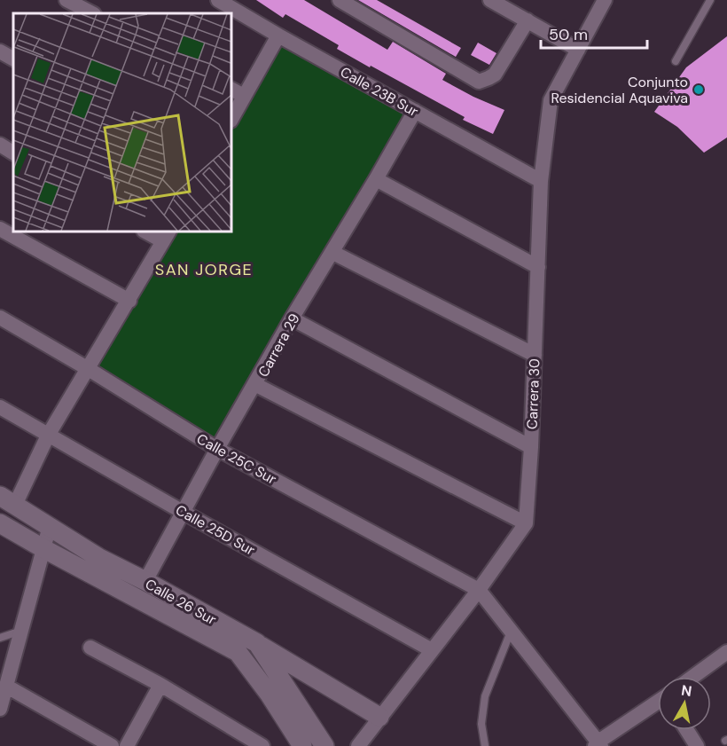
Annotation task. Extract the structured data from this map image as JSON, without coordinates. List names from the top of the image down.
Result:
{
  "streets": {
    "street": [
      "Calle 23B Sur",
      "Carrera 29",
      "Carrera 30",
      "Calle 25C Sur",
      "Calle 25D Sur",
      "Calle 26 Sur"
    ]
  },
  "crossings": [
    ["Calle 23B Sur", "Carrera 29"],
    ["Calle 23B Sur", "Carrera 30"],
    ["Carrera 29", "Calle 25C Sur"],
    ["Carrera 29", "Calle 25D Sur"],
    ["Carrera 29", "Calle 26 Sur"]
  ],
  "districts": ["SAN JORGE"],
  "places": ["Conjunto Residencial Aquaviva"],
  "scale_bar": "50 m",
  "north": "top"
}
